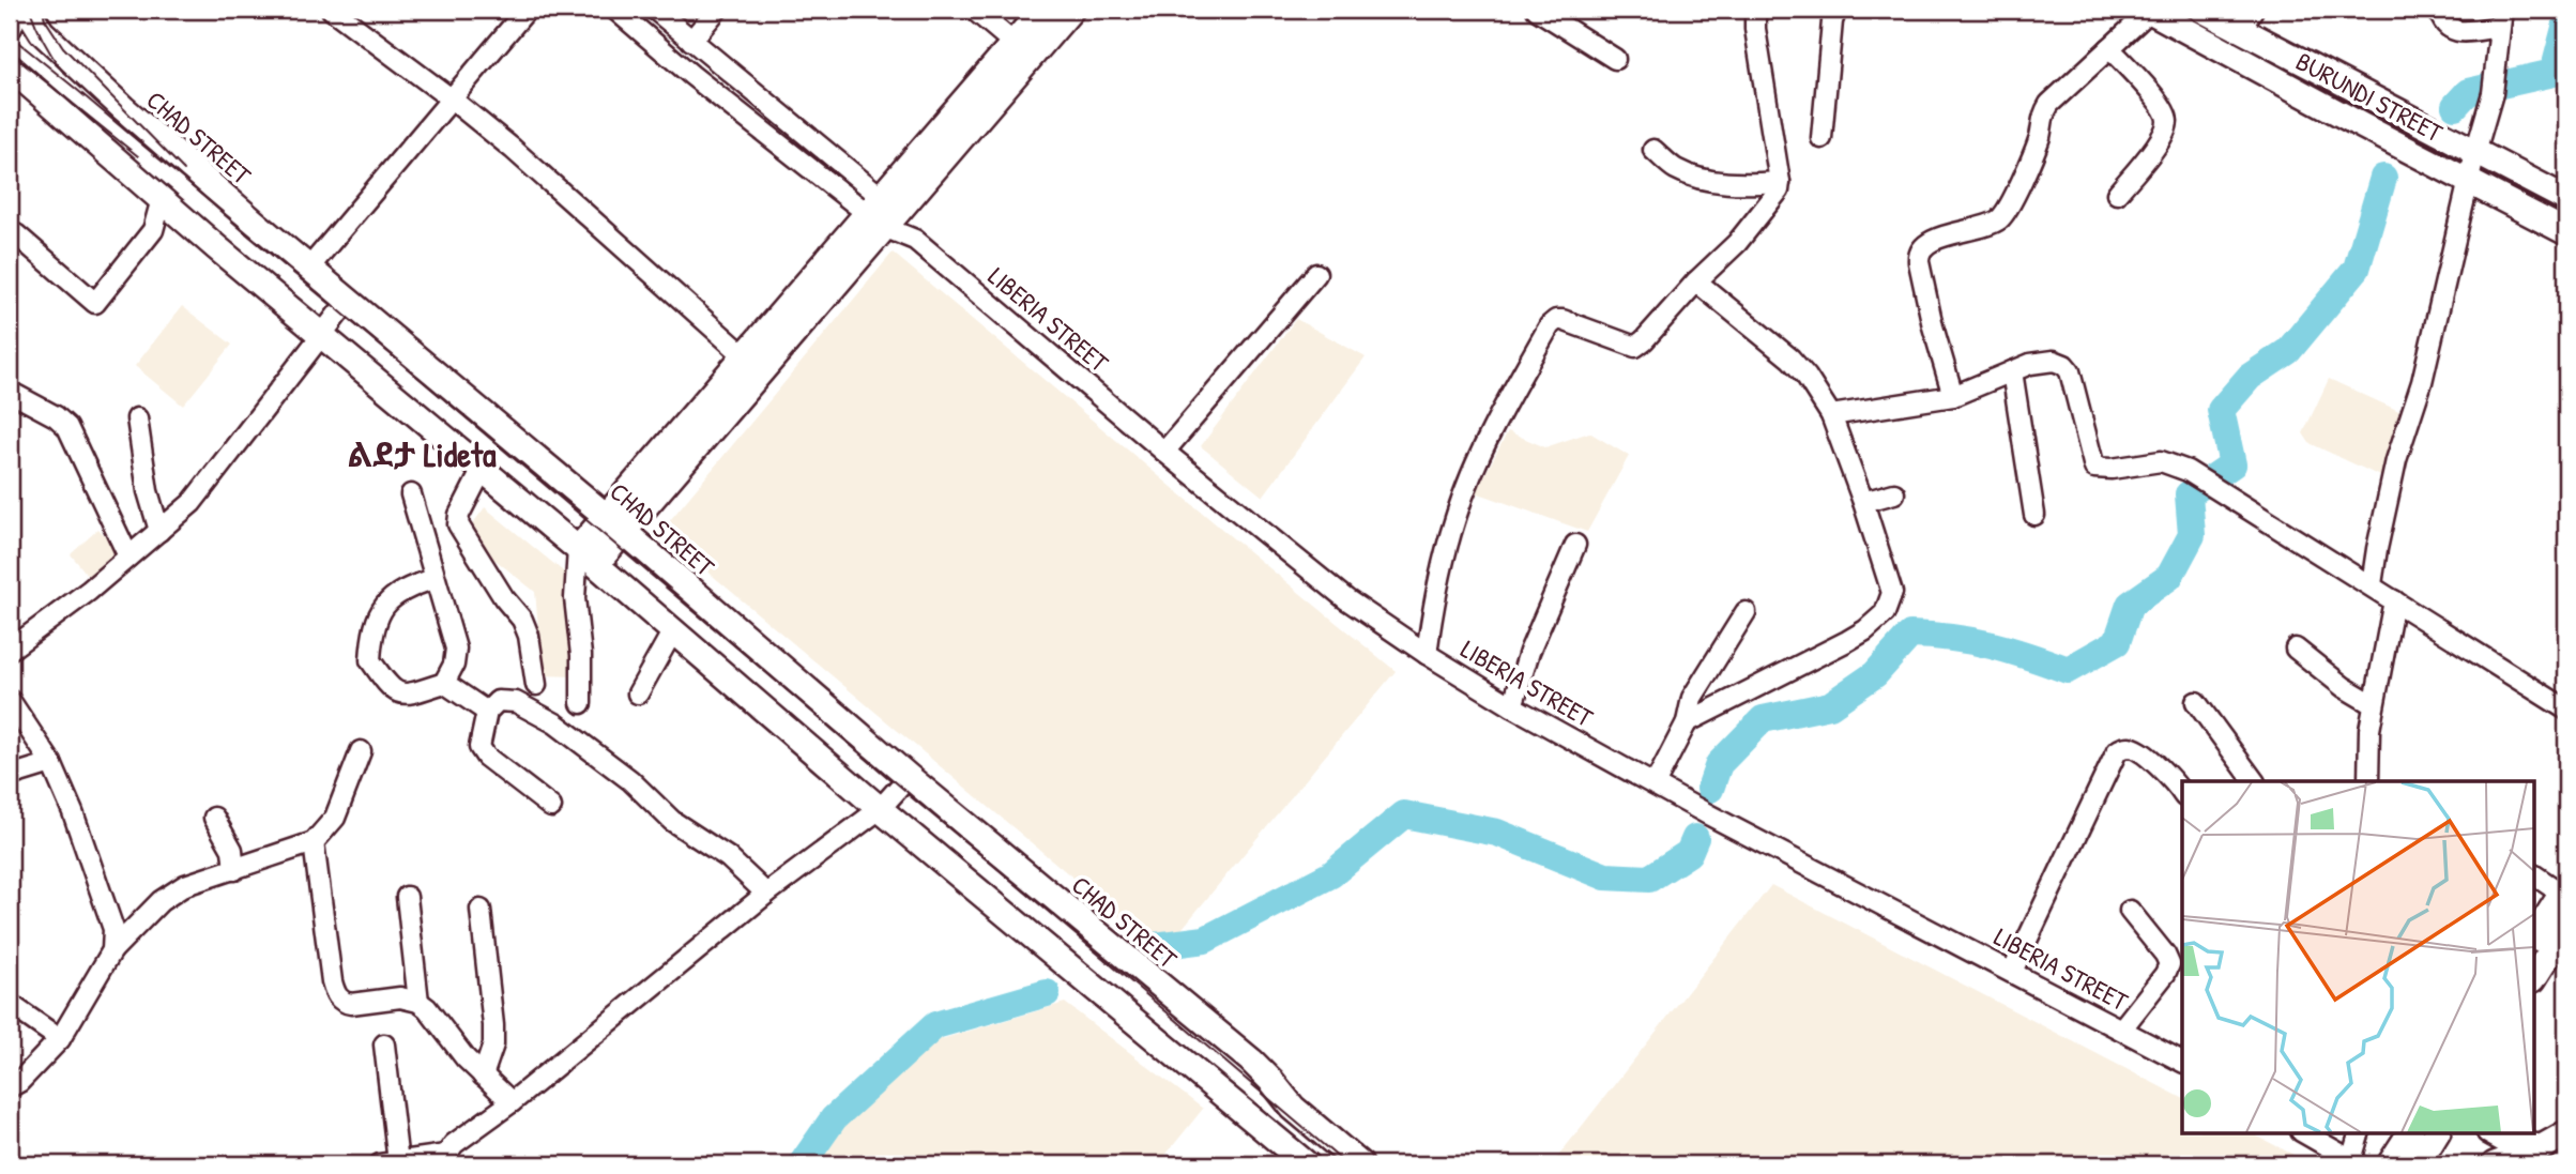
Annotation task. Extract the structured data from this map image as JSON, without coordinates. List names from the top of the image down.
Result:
{
  "streets": {
    "main road": ["BURUNDI STREET", "CHAD STREET"],
    "street": ["LIBERIA STREET"]
  },
  "districts": ["ልደታ Lideta"]
}
